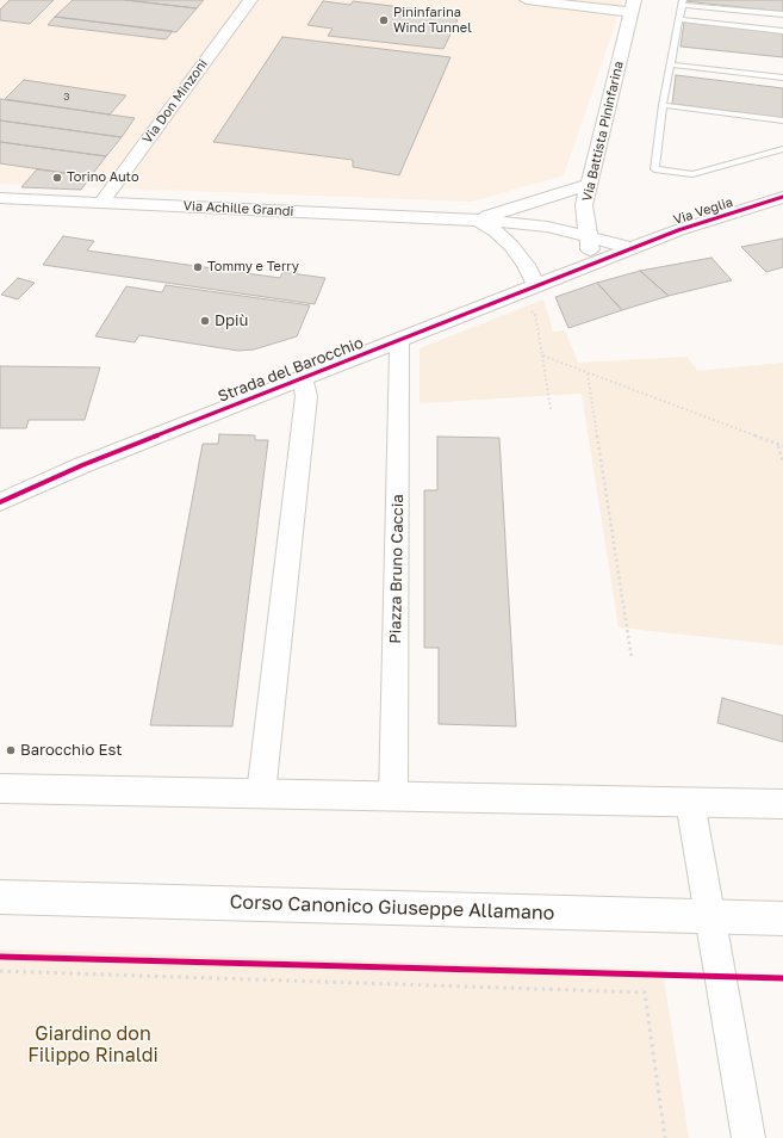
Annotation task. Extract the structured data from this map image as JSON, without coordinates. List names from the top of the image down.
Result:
{
  "streets": {
    "main road": ["Corso Canonico Giuseppe Allamano"],
    "street": [
      "Via Don Minzoni",
      "Via Battista Pininfarina",
      "Via Achille Grandi",
      "Via Veglia",
      "Strada del Barocchio",
      "Piazza Bruno Caccia"
    ]
  },
  "crossings": [
    ["Via Don Minzoni", "Via Achille Grandi"],
    ["Via Battista Pininfarina", "Via Achille Grandi"],
    ["Via Battista Pininfarina", "Via Veglia"],
    ["Via Battista Pininfarina", "Strada del Barocchio"],
    ["Via Achille Grandi", "Via Veglia"],
    ["Via Veglia", "Strada del Barocchio"],
    ["Strada del Barocchio", "Piazza Bruno Caccia"]
  ],
  "parks": ["Giardino don Filippo Rinaldi"],
  "places": [
    "Pininfarina Wind Tunnel",
    "Torino Auto",
    "Tommy e Terry",
    "Dpiù",
    "Barocchio Est"
  ],
  "house_numbers": ["3"]
}
